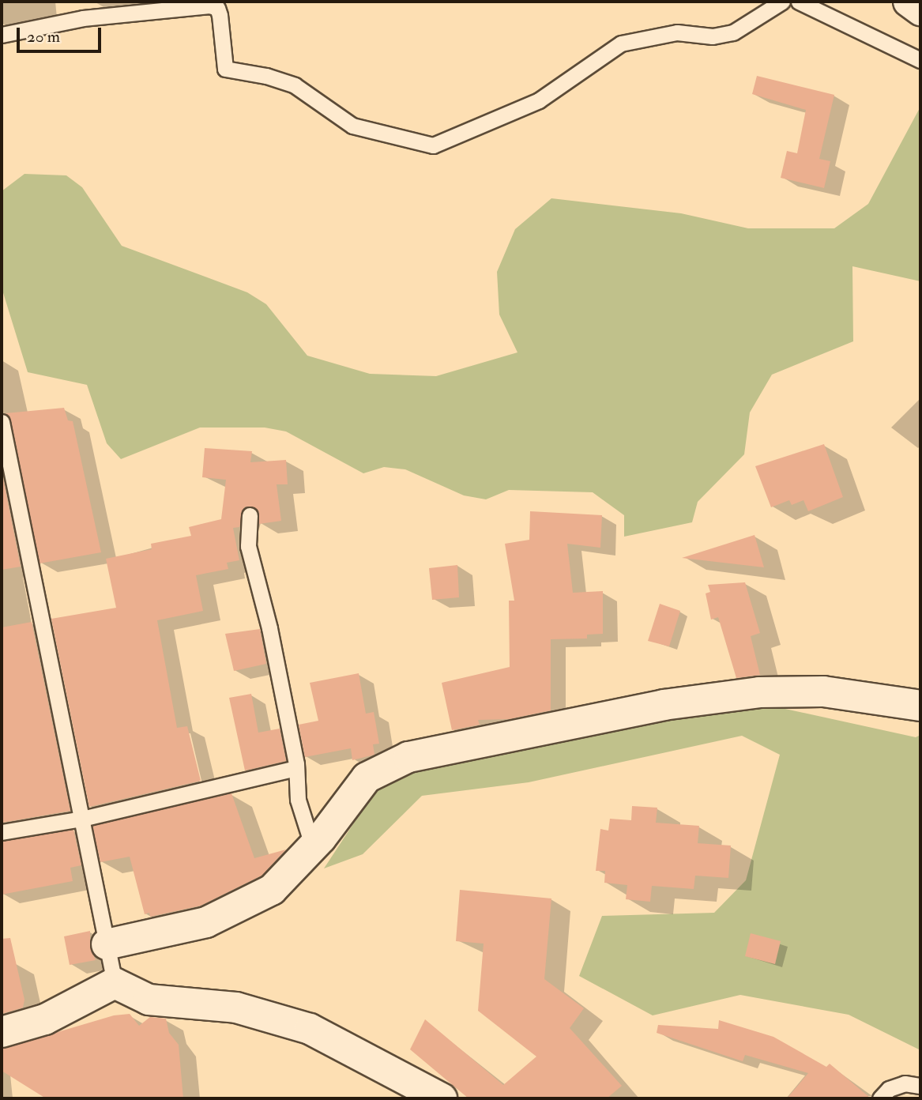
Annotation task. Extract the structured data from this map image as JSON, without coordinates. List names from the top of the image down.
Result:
{
  "scale_bar": "20 m"
}
